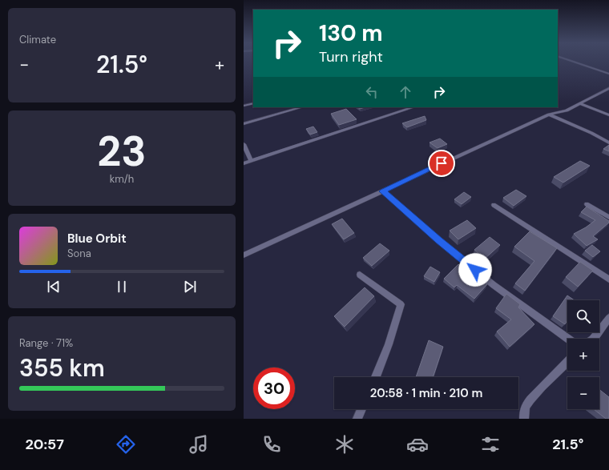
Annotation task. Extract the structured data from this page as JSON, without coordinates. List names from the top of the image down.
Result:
{
  "page": {
    "tile": [
      "Climate",
      ["23", "km/h"],
      ["Range · 71%", "355 km"]
    ],
    "turn": ["130 m", "Turn right"],
    "heat": ["−", "21.5°", "+"],
    "song": ["Blue Orbit", "Sona"],
    "map_buttons": ["+", "−"],
    "limit": "30",
    "trip": "20:58 · 1 min · 210 m",
    "tabs": ["20:57", "21.5°"]
  }
}
